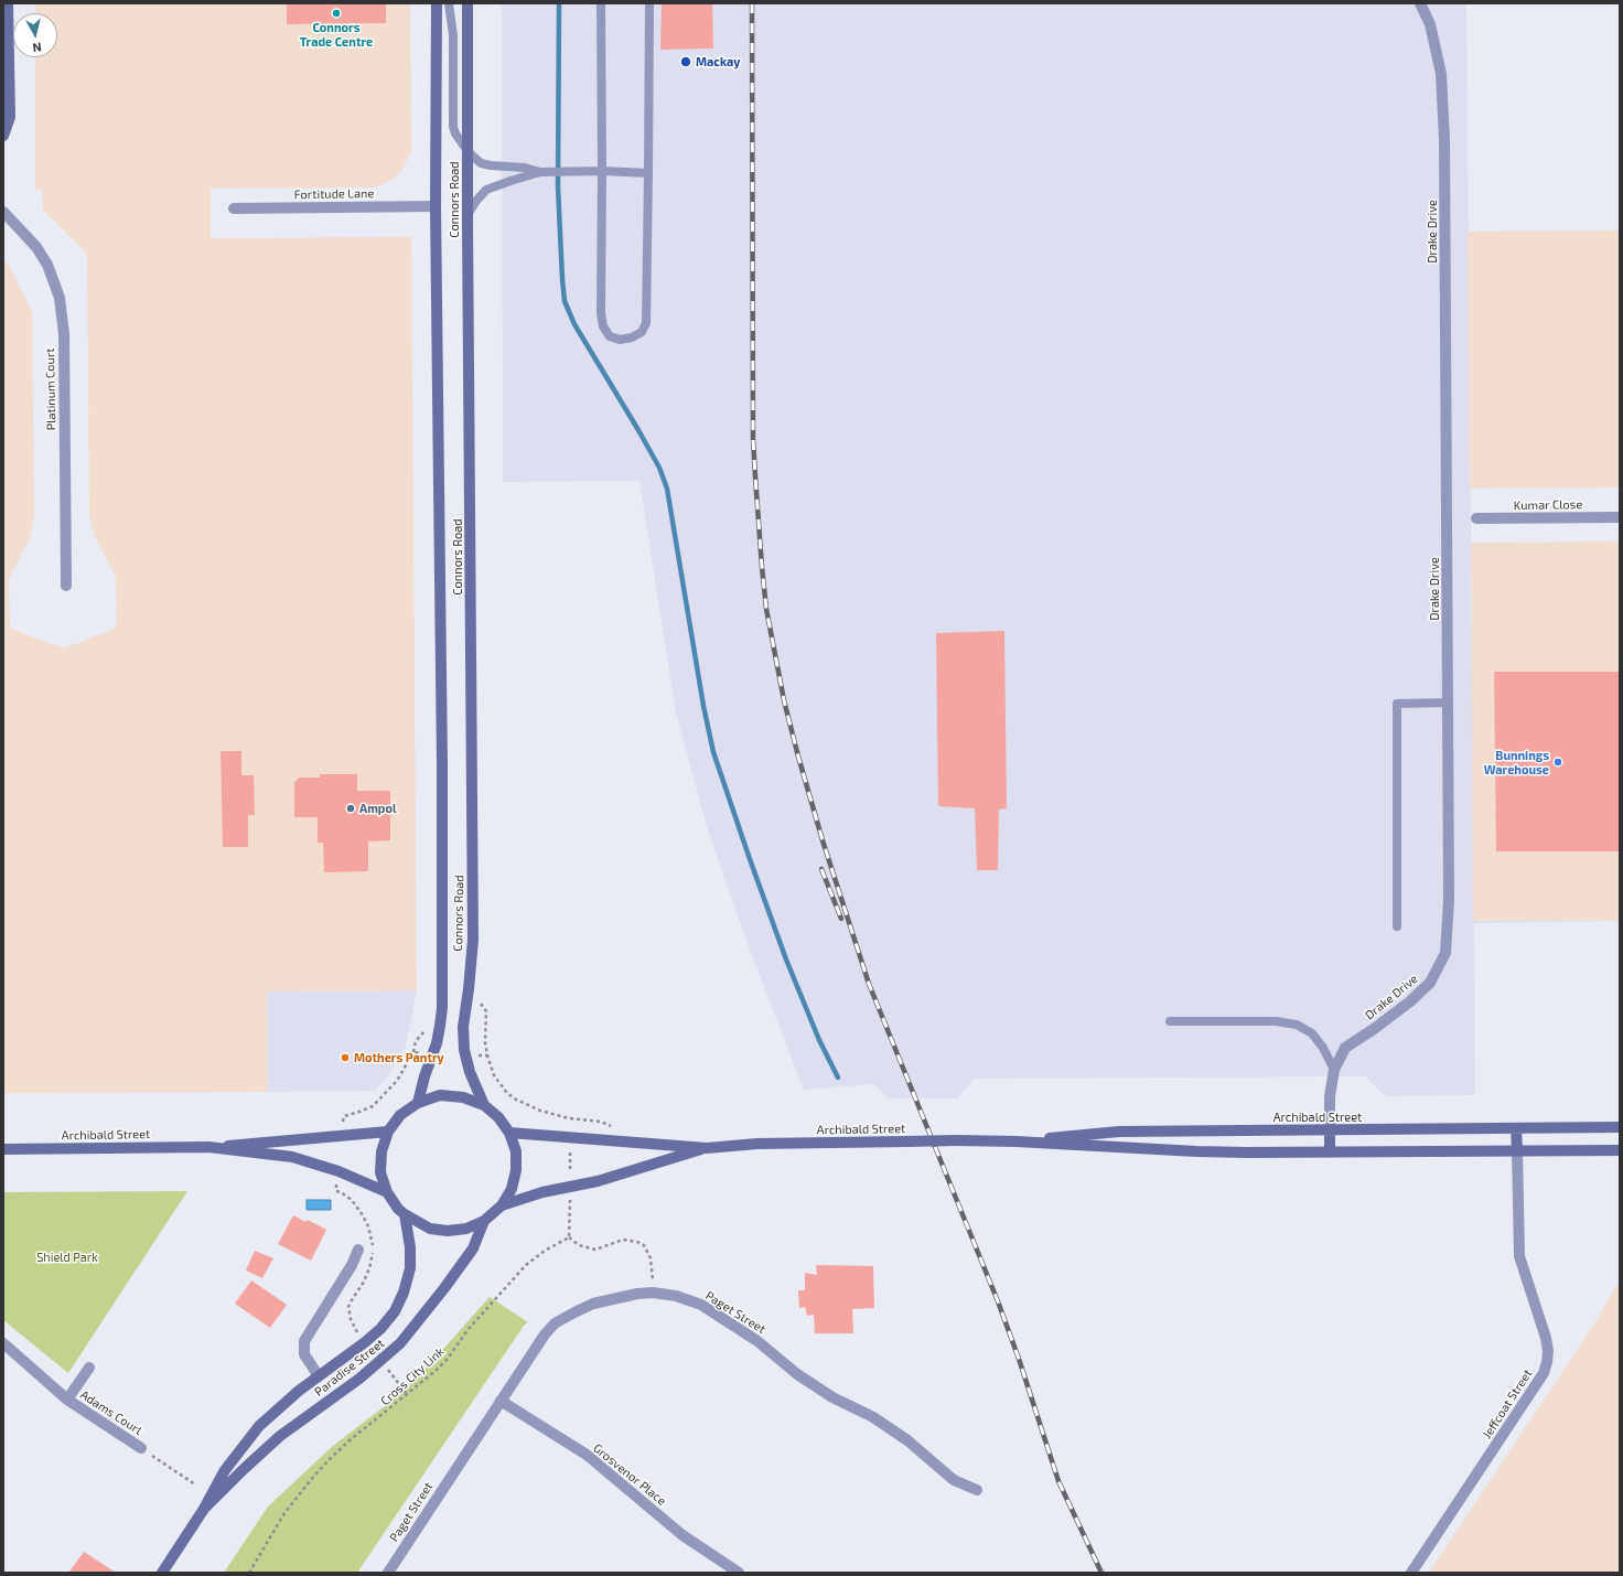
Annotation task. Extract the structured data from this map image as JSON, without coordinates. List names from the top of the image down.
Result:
{
  "streets": {
    "street": [
      "Fortitude Lane",
      "Connors Road",
      "Drake Drive",
      "Platinum Court",
      "Kumar Close",
      "Archibald Street",
      "Paget Street",
      "Paradise Street",
      "Jeffcoat Street",
      "Adams Court",
      "Grosvenor Place"
    ],
    "path": ["Cross City Link"]
  },
  "crossings": [
    ["Fortitude Lane", "Connors Road"],
    ["Connors Road", "Archibald Street"],
    ["Connors Road", "Paradise Street"],
    ["Drake Drive", "Archibald Street"],
    ["Archibald Street", "Paradise Street"],
    ["Archibald Street", "Jeffcoat Street"],
    ["Paget Street", "Grosvenor Place"]
  ],
  "parks": ["Shield Park"],
  "places": [
    "Connors Trade Centre",
    "Mackay",
    "Bunnings Warehouse",
    "Ampol",
    "Mothers Pantry"
  ],
  "north": "bottom"
}
